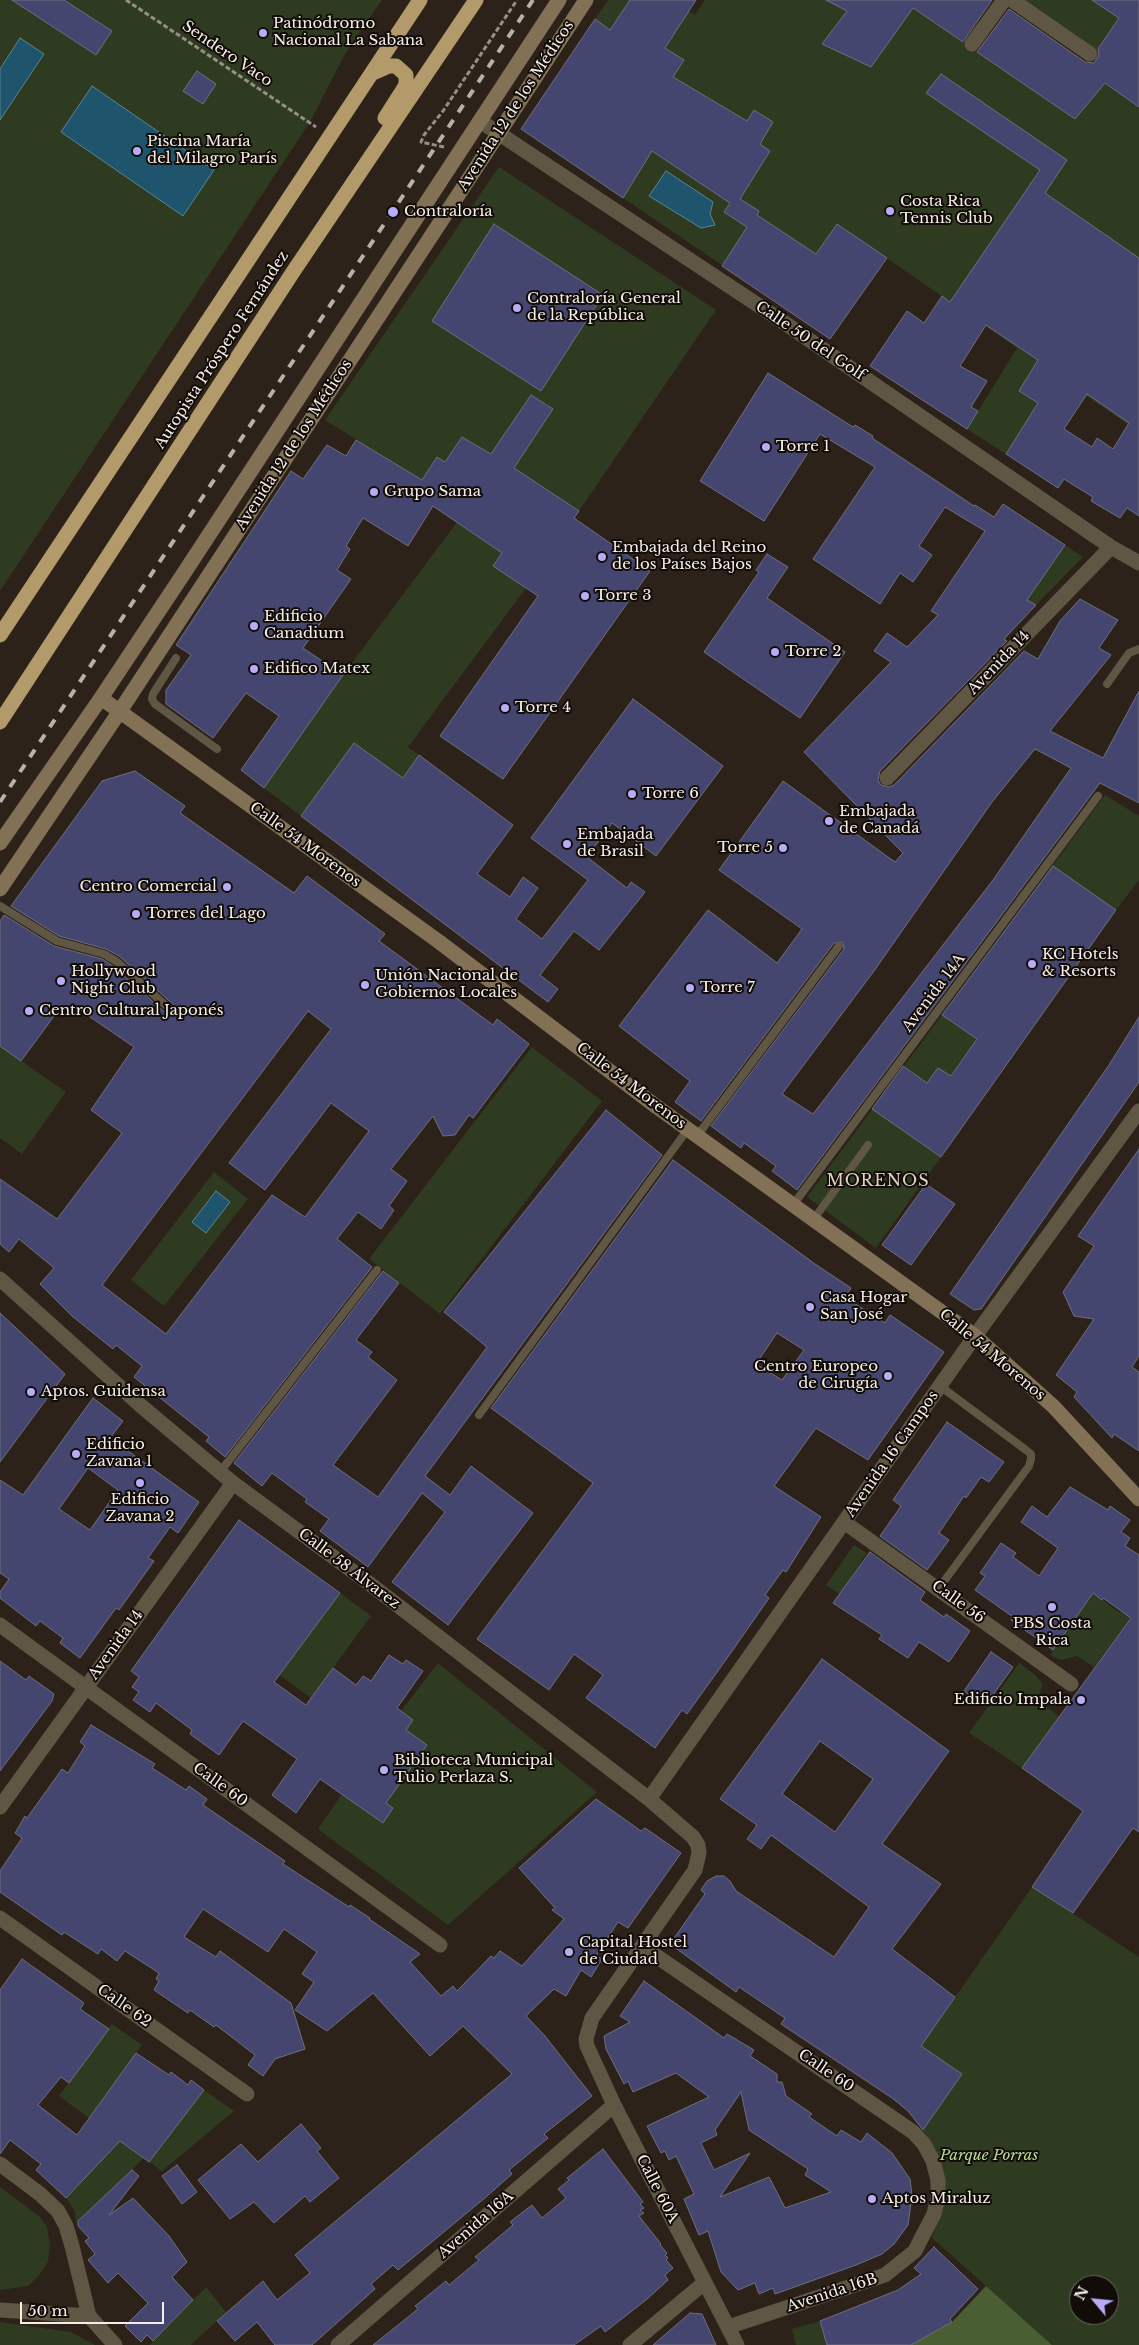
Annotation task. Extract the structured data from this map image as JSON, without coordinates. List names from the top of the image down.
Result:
{
  "streets": {
    "highway": ["Autopista Próspero Fernández"],
    "main road": ["Avenida 12 de los Médicos", "Calle 54 Morenos"],
    "street": [
      "Calle 50 del Golf",
      "Avenida 14",
      "Avenida 16 Campos",
      "Calle 58 Álvarez",
      "Calle 56",
      "Calle 60",
      "Calle 62",
      "Calle 60A",
      "Avenida 16A",
      "Avenida 16B"
    ],
    "lane": ["Avenida 14A"],
    "path": ["Sendero Vaco"]
  },
  "crossings": [
    ["Avenida 12 de los Médicos", "Calle 50 del Golf"],
    ["Avenida 12 de los Médicos", "Calle 54 Morenos"],
    ["Calle 50 del Golf", "Avenida 14"],
    ["Avenida 14", "Calle 58 Álvarez"],
    ["Avenida 14", "Calle 60"],
    ["Calle 54 Morenos", "Avenida 14A"],
    ["Calle 54 Morenos", "Avenida 16 Campos"],
    ["Avenida 16 Campos", "Calle 58 Álvarez"],
    ["Avenida 16 Campos", "Calle 56"],
    ["Calle 58 Álvarez", "Calle 60"],
    ["Calle 58 Álvarez", "Calle 60A"],
    ["Calle 60", "Calle 60A"],
    ["Calle 60", "Avenida 16B"],
    ["Calle 60A", "Avenida 16A"],
    ["Calle 60A", "Avenida 16B"]
  ],
  "districts": ["MORENOS"],
  "parks": ["Parque Porras"],
  "places": [
    "Patinódromo Nacional La Sabana",
    "Piscina María del Milagro París",
    "Costa Rica Tennis Club",
    "Contraloría",
    "Contraloría General de la República",
    "Torre 1",
    "Grupo Sama",
    "Embajada del Reino de los Países Bajos",
    "Torre 3",
    "Edificio Canadium",
    "Torre 2",
    "Edifico Matex",
    "Torre 4",
    "Torre 6",
    "Embajada de Canadá",
    "Embajada de Brasil",
    "Torre 5",
    "Centro Comercial",
    "Torres del Lago",
    "KC Hotels & Resorts",
    "Hollywood Night Club",
    "Unión Nacional de Gobiernos Locales",
    "Torre 7",
    "Centro Cultural Japonés",
    "Casa Hogar San José",
    "Centro Europeo de Cirugía",
    "Aptos. Guidensa",
    "Edificio Zavana 1",
    "Edificio Zavana 2",
    "PBS Costa Rica",
    "Edificio Impala",
    "Biblioteca Municipal Tulio Perlaza S.",
    "Capital Hostel de Ciudad",
    "Aptos Miraluz"
  ],
  "scale_bar": "50 m",
  "north": "top left"
}
